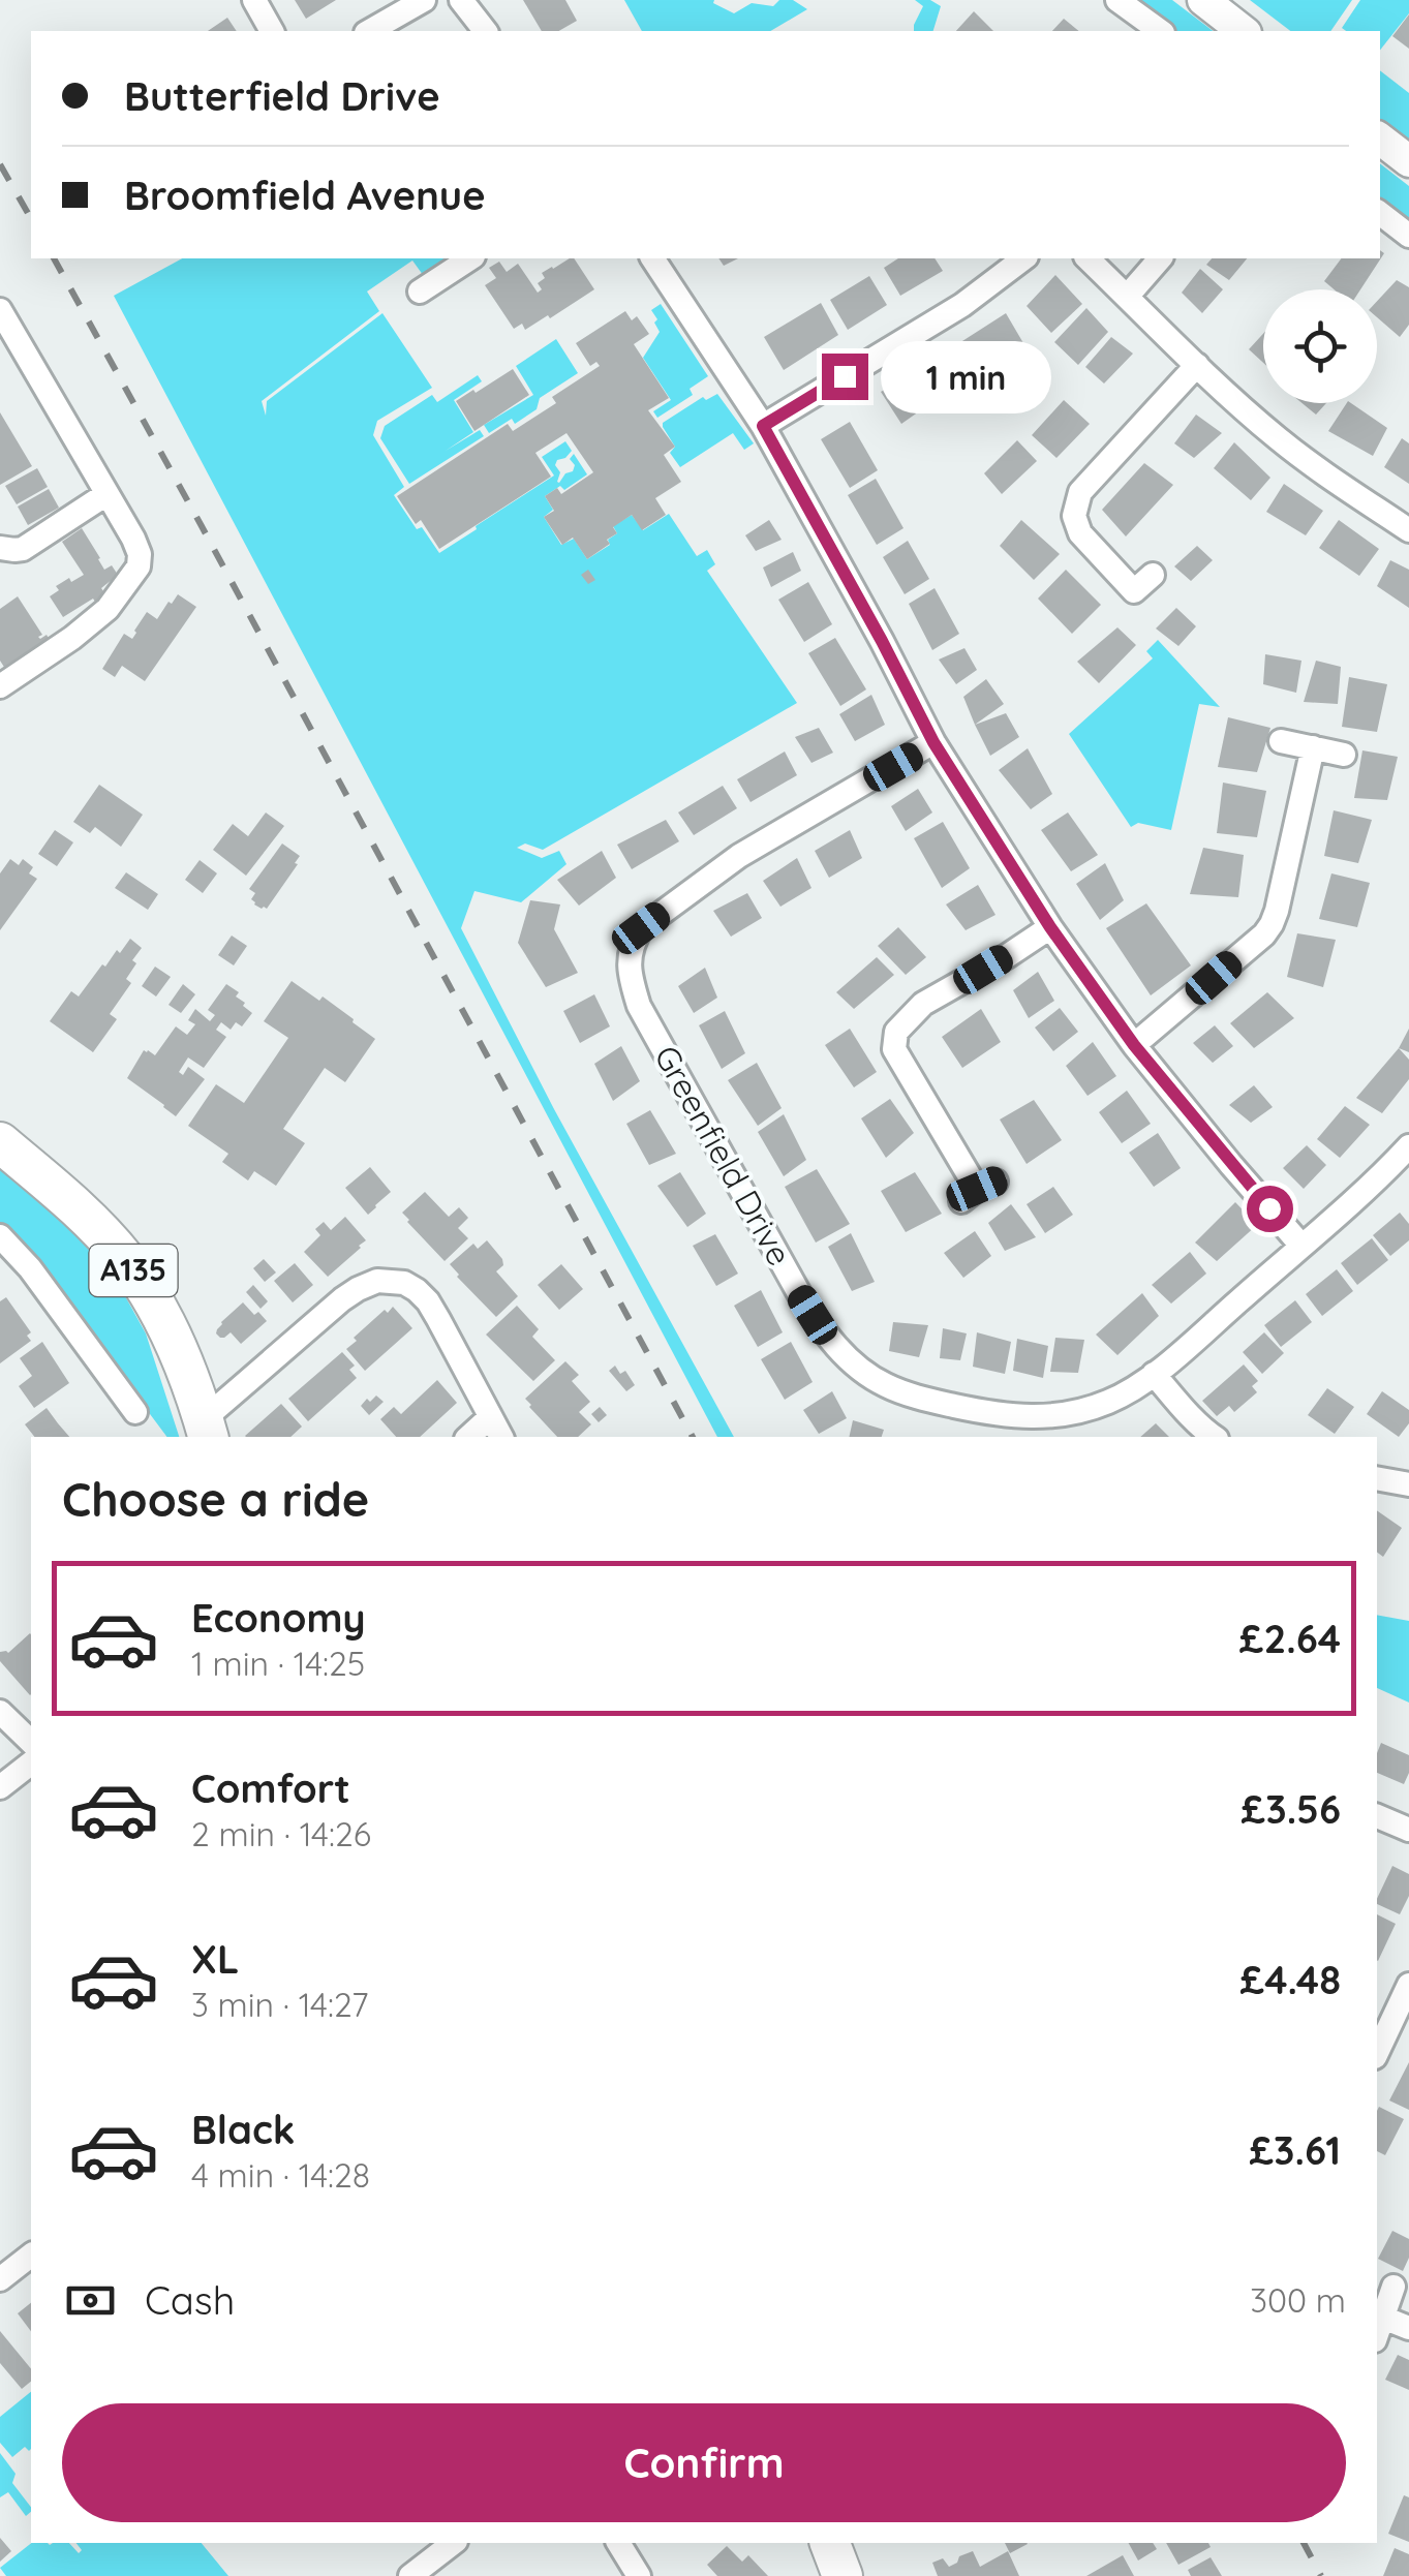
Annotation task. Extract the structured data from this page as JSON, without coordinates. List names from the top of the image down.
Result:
{
  "streets": {
    "main road": ["A135"],
    "street": ["Greenfield Drive"]
  },
  "page": {
    "banner": ["Butterfield Drive", "Broomfield Avenue"],
    "bubble": "1 min",
    "heading": "Choose a ride",
    "list": [
      {
        "name": "Economy",
        "note": "1 min · 14:25",
        "value": "£2.64"
      },
      {
        "name": "Comfort",
        "note": "2 min · 14:26",
        "value": "£3.56"
      },
      {
        "name": "XL",
        "note": "3 min · 14:27",
        "value": "£4.48"
      },
      {
        "name": "Black",
        "note": "4 min · 14:28",
        "value": "£3.61"
      }
    ],
    "pay": ["Cash", "300 m"],
    "buttons": "Confirm"
  }
}
